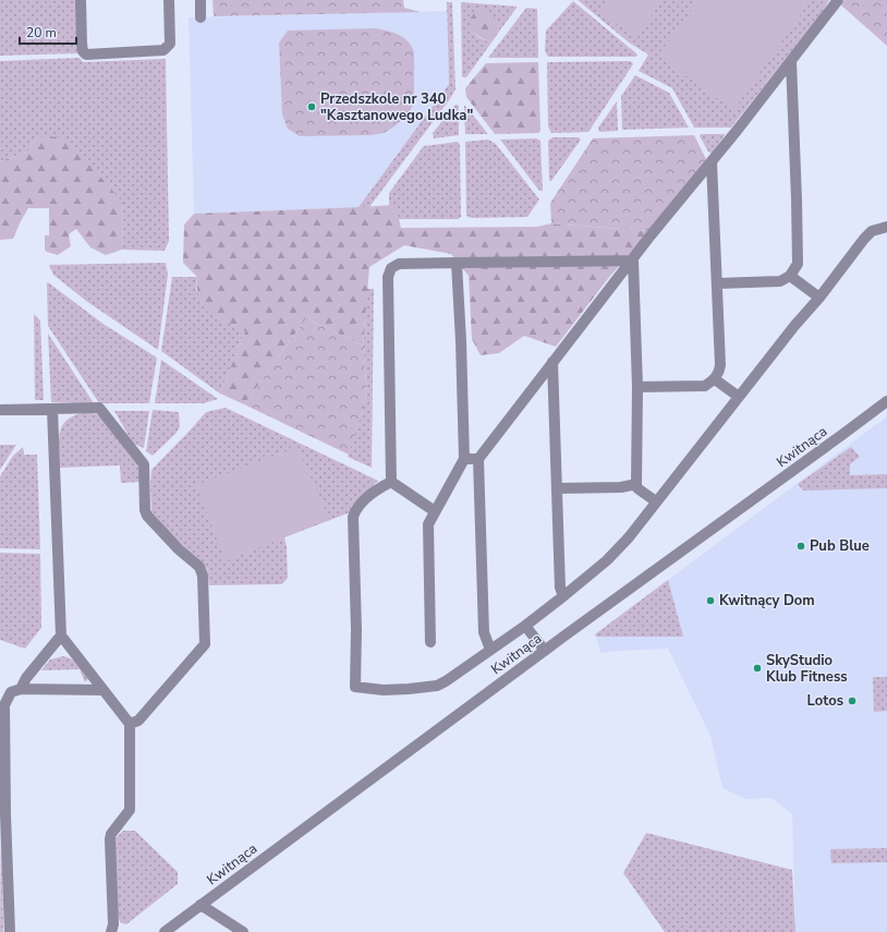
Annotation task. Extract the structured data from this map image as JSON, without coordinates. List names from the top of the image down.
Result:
{
  "streets": {
    "street": ["Kwitnąca"]
  },
  "places": [
    "Przedszkole nr 340 \"Kasztanowego Ludka\"",
    "Pub Blue",
    "Kwitnący Dom",
    "SkyStudio Klub Fitness",
    "Lotos"
  ],
  "scale_bar": "20 m"
}
